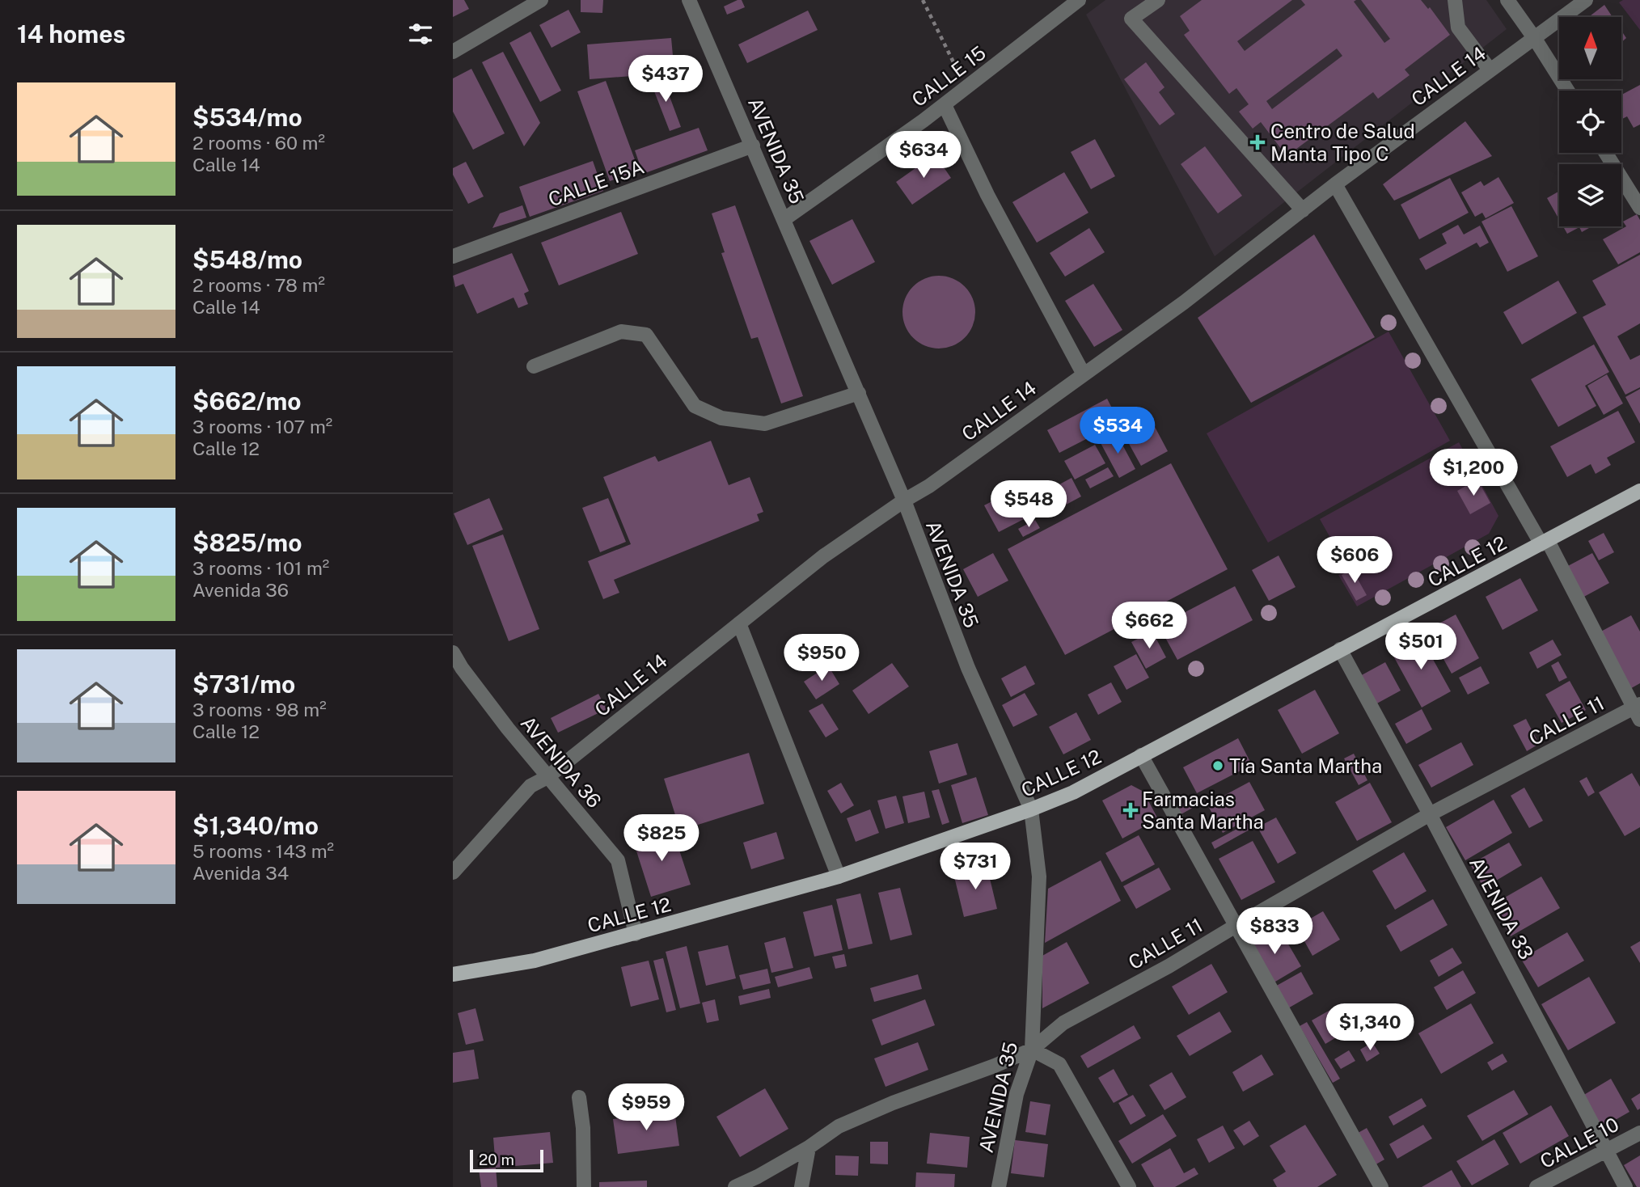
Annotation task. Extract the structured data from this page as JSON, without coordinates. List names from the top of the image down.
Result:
{
  "streets": {
    "main road": ["CALLE 12"],
    "street": [
      "CALLE 15",
      "CALLE 14",
      "AVENIDA 35",
      "CALLE 15A",
      "CALLE 11",
      "AVENIDA 36",
      "AVENIDA 33",
      "CALLE 10"
    ]
  },
  "crossings": [
    ["CALLE 15", "AVENIDA 35"],
    ["CALLE 14", "AVENIDA 35"],
    ["CALLE 14", "AVENIDA 36"],
    ["AVENIDA 35", "CALLE 15A"],
    ["AVENIDA 35", "CALLE 12"],
    ["AVENIDA 35", "CALLE 11"],
    ["CALLE 12", "AVENIDA 36"],
    ["CALLE 12", "AVENIDA 33"],
    ["CALLE 11", "AVENIDA 33"],
    ["AVENIDA 33", "CALLE 10"]
  ],
  "places": {
    "health": ["Centro de Salud Manta Tipo C", "Farmacias Santa Martha"],
    "other": ["Tía Santa Martha"]
  },
  "scale_bar": "20 m",
  "north": "top",
  "page": {
    "heading": "14 homes",
    "price": [
      "$437",
      "$634",
      "$534",
      "$1,200",
      "$548",
      "$606",
      "$662",
      "$501",
      "$950",
      "$825",
      "$731",
      "$833",
      "$1,340",
      "$959"
    ],
    "list": [
      {
        "name": "$534/mo",
        "note": "2 rooms · 60 m² · Calle 14"
      },
      {
        "name": "$548/mo",
        "note": "2 rooms · 78 m² · Calle 14"
      },
      {
        "name": "$662/mo",
        "note": "3 rooms · 107 m² · Calle 12"
      },
      {
        "name": "$825/mo",
        "note": "3 rooms · 101 m² · Avenida 36"
      },
      {
        "name": "$731/mo",
        "note": "3 rooms · 98 m² · Calle 12"
      },
      {
        "name": "$1,340/mo",
        "note": "5 rooms · 143 m² · Avenida 34"
      }
    ],
    "scale": "20 m"
  }
}
